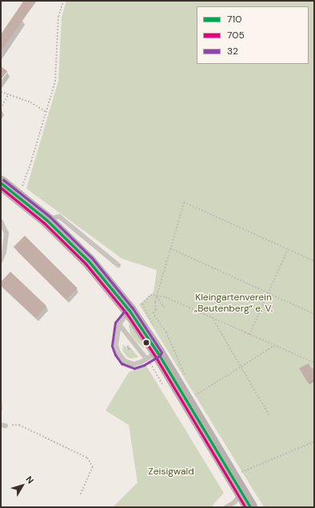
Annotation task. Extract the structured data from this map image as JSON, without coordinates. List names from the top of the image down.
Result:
{
  "parks": ["Kleingartenverein „Beutenberg“ e. V.", "Zeisigwald"],
  "lines": ["transit line 32", "transit line 710", "transit line 705"],
  "legend": ["710", "705", "32"],
  "north": "top right"
}
